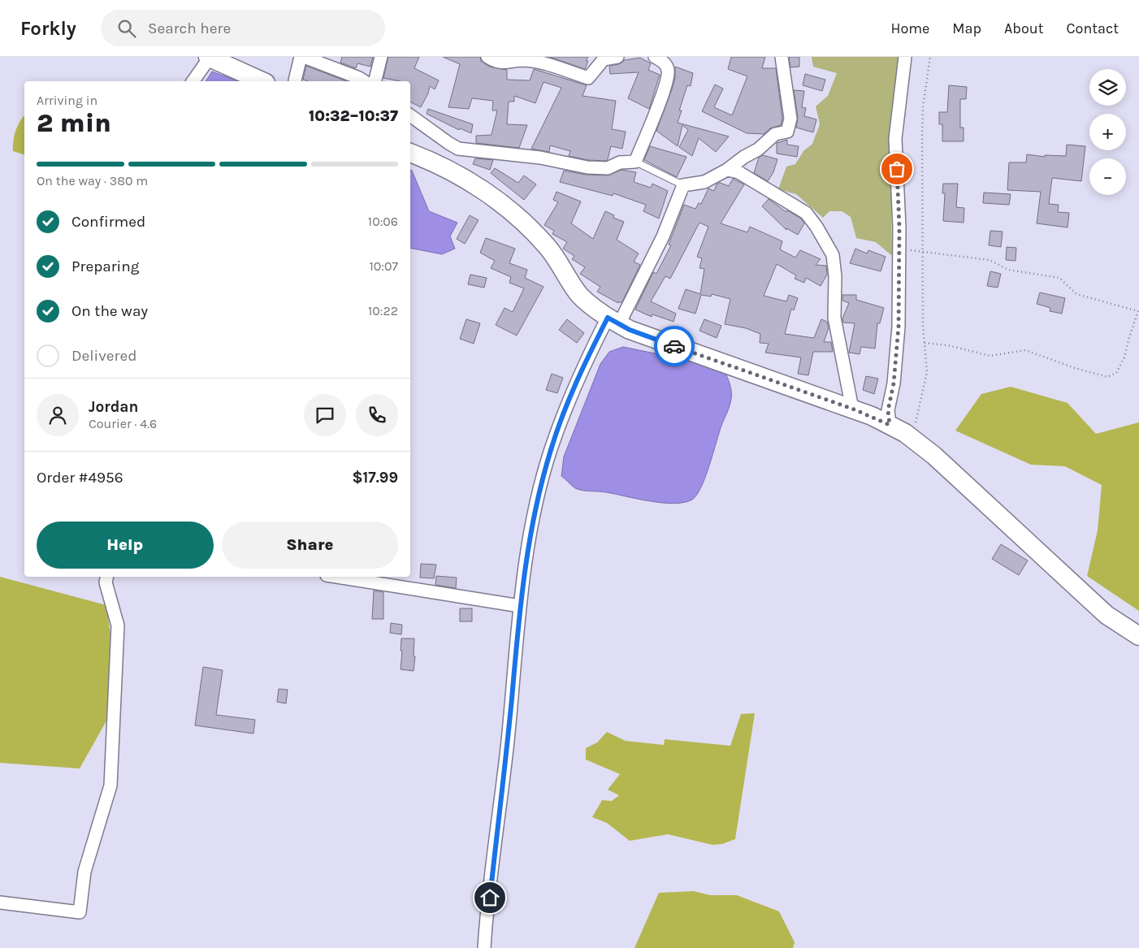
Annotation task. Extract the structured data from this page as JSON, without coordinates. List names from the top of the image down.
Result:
{
  "page": {
    "header": "Forkly",
    "search": "Search here",
    "nav": [
      "Home",
      "Map",
      "About",
      "Contact"
    ],
    "map_buttons": ["+", "−"],
    "heading": ["2 min", "Arriving in", "10:32–10:37"],
    "panel": [
      "Jordan",
      "Courier · 4.6",
      "Order #4956",
      "$17.99"
    ],
    "bar": "On the way · 380 m",
    "list": [
      ["Confirmed", "10:06"],
      ["Preparing", "10:07"],
      ["On the way", "10:22"],
      "Delivered"
    ],
    "buttons": ["Help", "Share"]
  }
}
